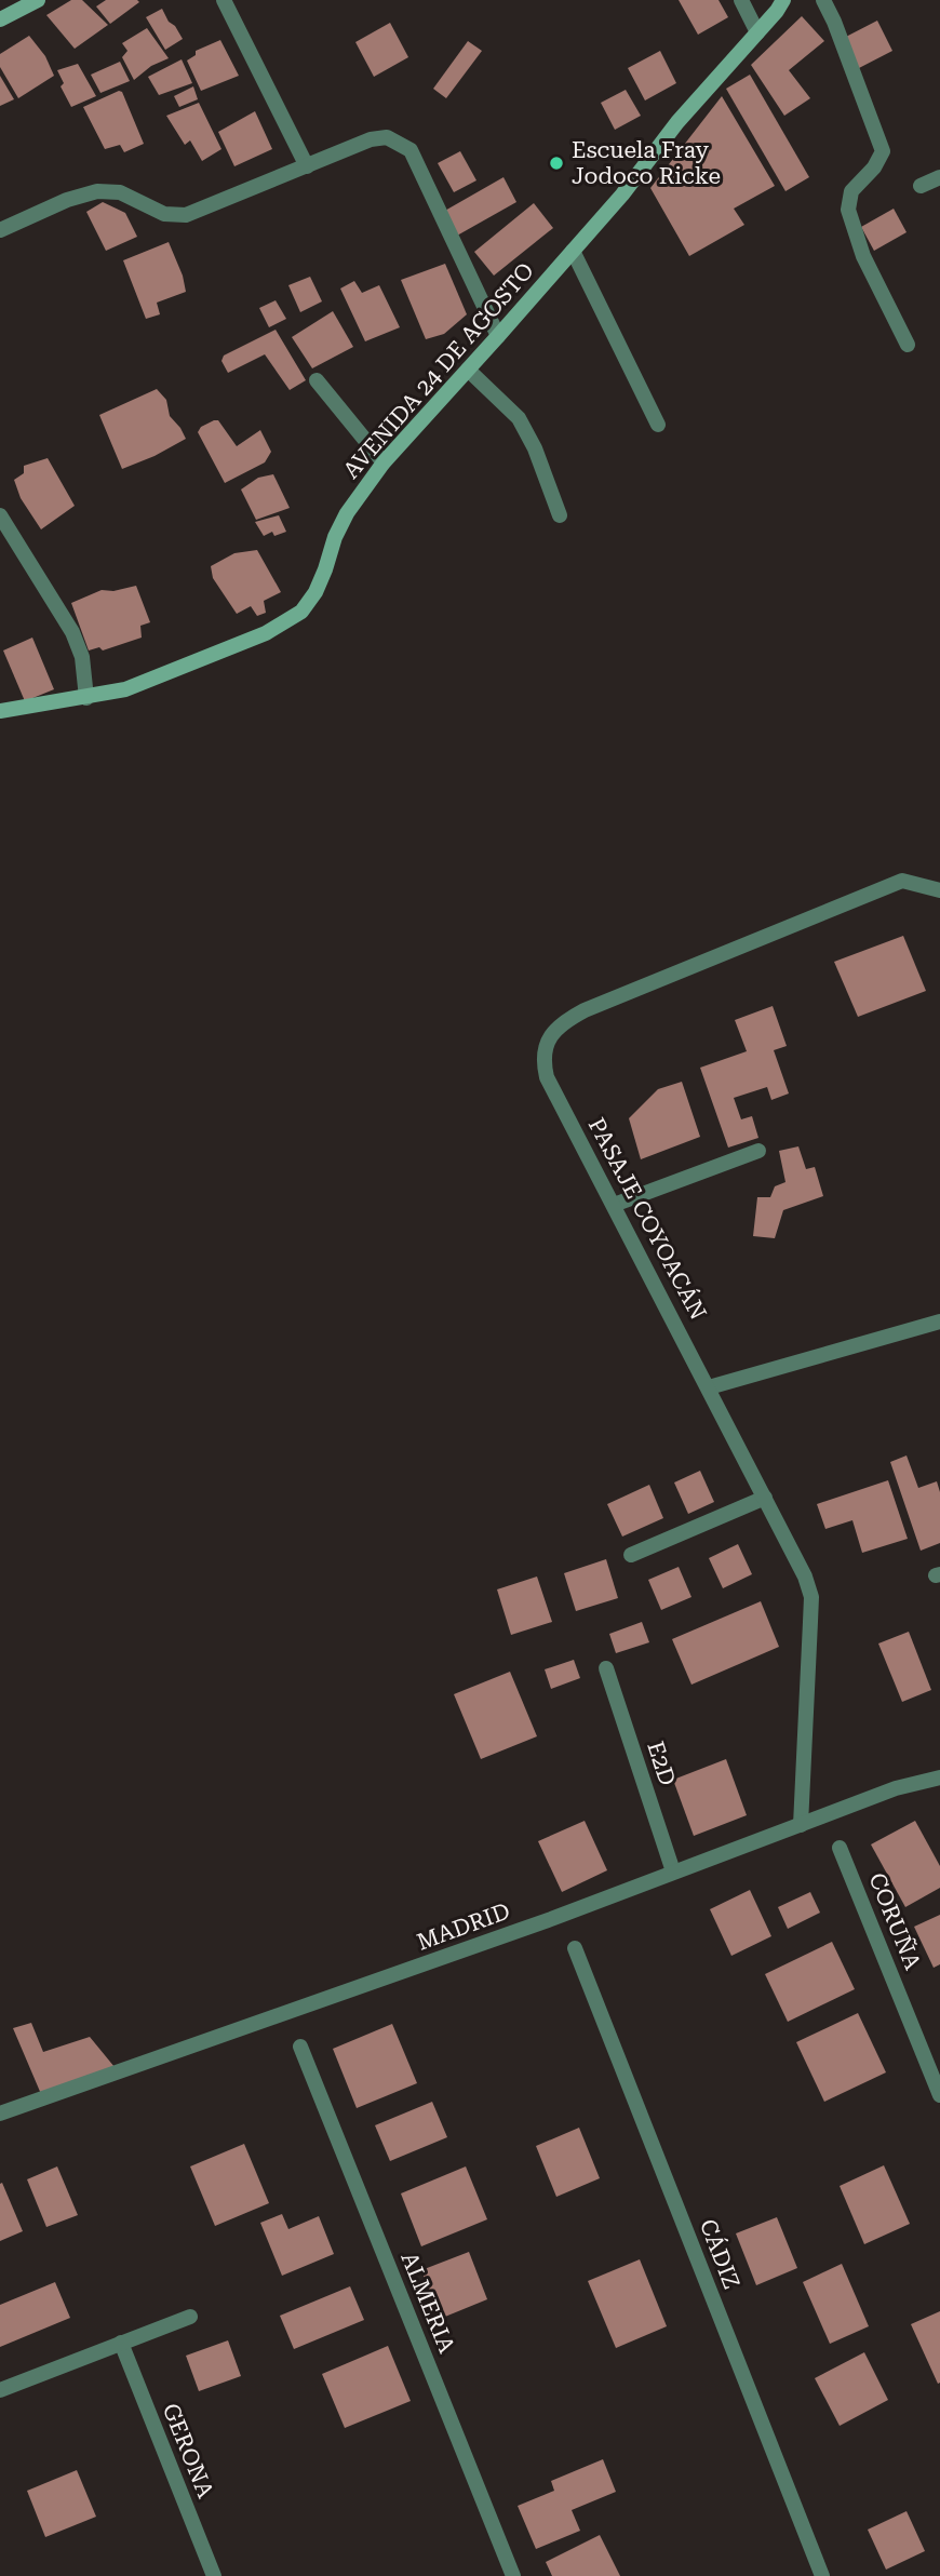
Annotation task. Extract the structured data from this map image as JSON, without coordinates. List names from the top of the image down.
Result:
{
  "streets": {
    "street": [
      "AVENIDA 24 DE AGOSTO",
      "PASAJE COYOACÁN",
      "E2D",
      "CORUÑA",
      "MADRID",
      "CÁDIZ",
      "ALMERIA",
      "GERONA"
    ]
  },
  "crossings": [
    ["PASAJE COYOACÁN", "MADRID"],
    ["E2D", "MADRID"]
  ],
  "places": ["Escuela Fray Jodoco Ricke"]
}
